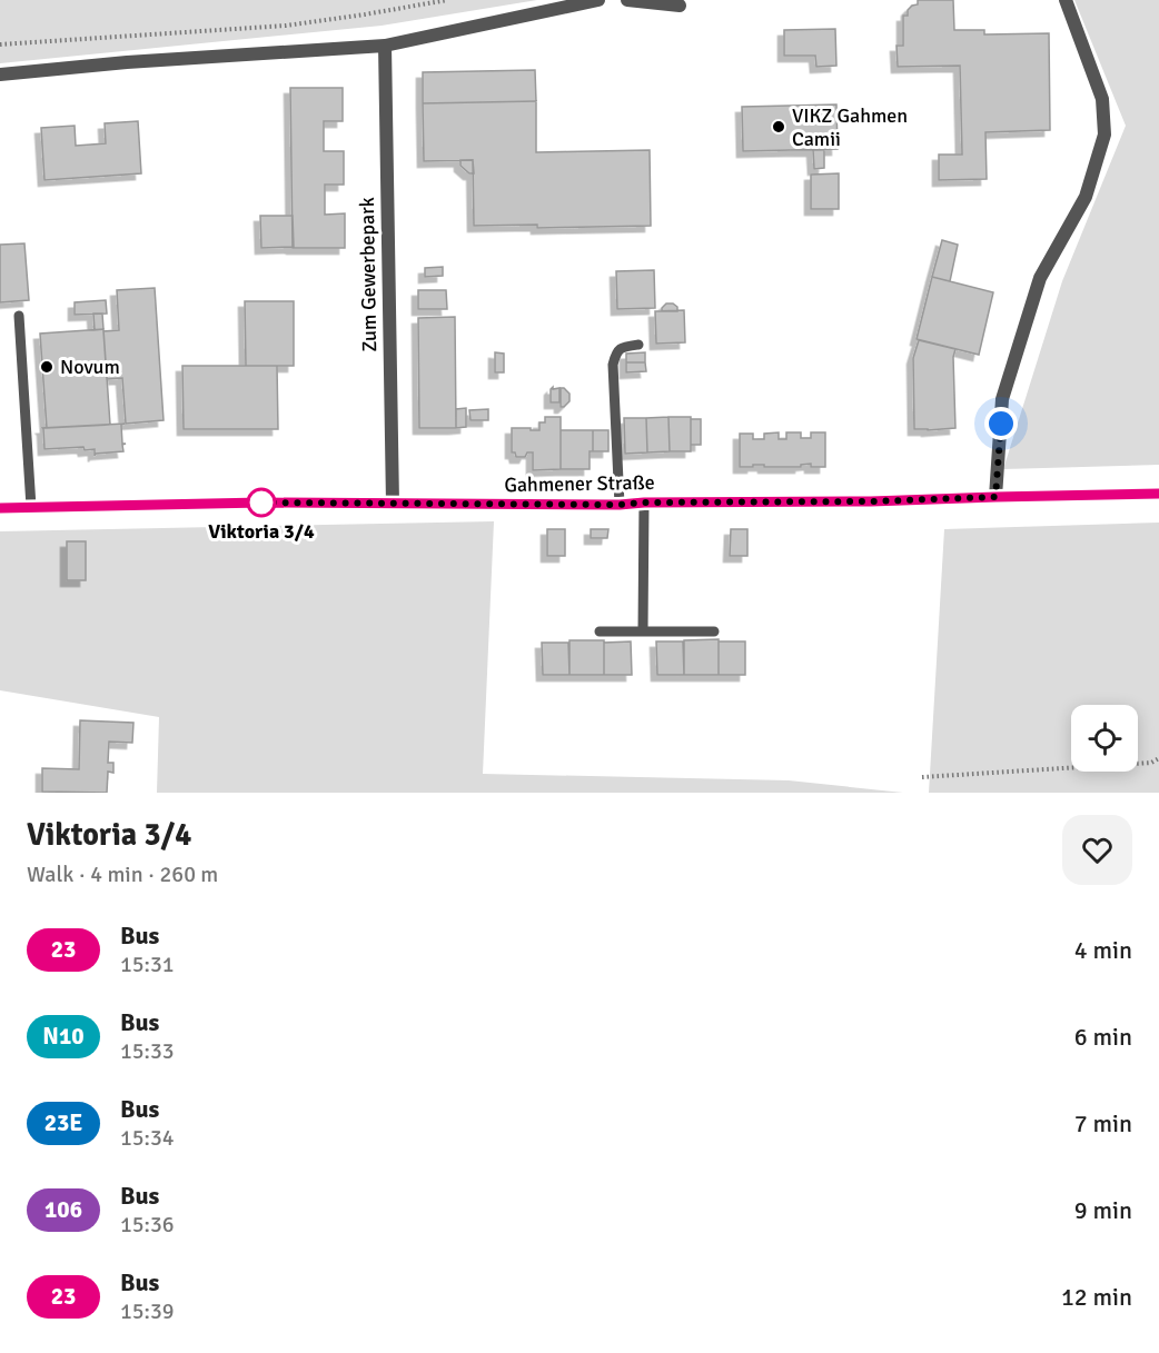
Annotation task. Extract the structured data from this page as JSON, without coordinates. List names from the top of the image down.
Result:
{
  "streets": {
    "main road": ["Gahmener Straße"],
    "street": ["Zum Gewerbepark"]
  },
  "crossings": [
    ["Zum Gewerbepark", "Gahmener Straße"]
  ],
  "places": ["VIKZ Gahmen Camii", "Novum", "Viktoria 3/4"],
  "lines": ["bus line 23"],
  "page": {
    "heading": ["Viktoria 3/4", "Walk · 4 min · 260 m"],
    "list": [
      {
        "mark": "23",
        "name": "Bus",
        "note": "15:31",
        "value": "4 min"
      },
      {
        "mark": "N10",
        "name": "Bus",
        "note": "15:33",
        "value": "6 min"
      },
      {
        "mark": "23E",
        "name": "Bus",
        "note": "15:34",
        "value": "7 min"
      },
      {
        "mark": "106",
        "name": "Bus",
        "note": "15:36",
        "value": "9 min"
      },
      {
        "mark": "23",
        "name": "Bus",
        "note": "15:39",
        "value": "12 min"
      }
    ]
  }
}
